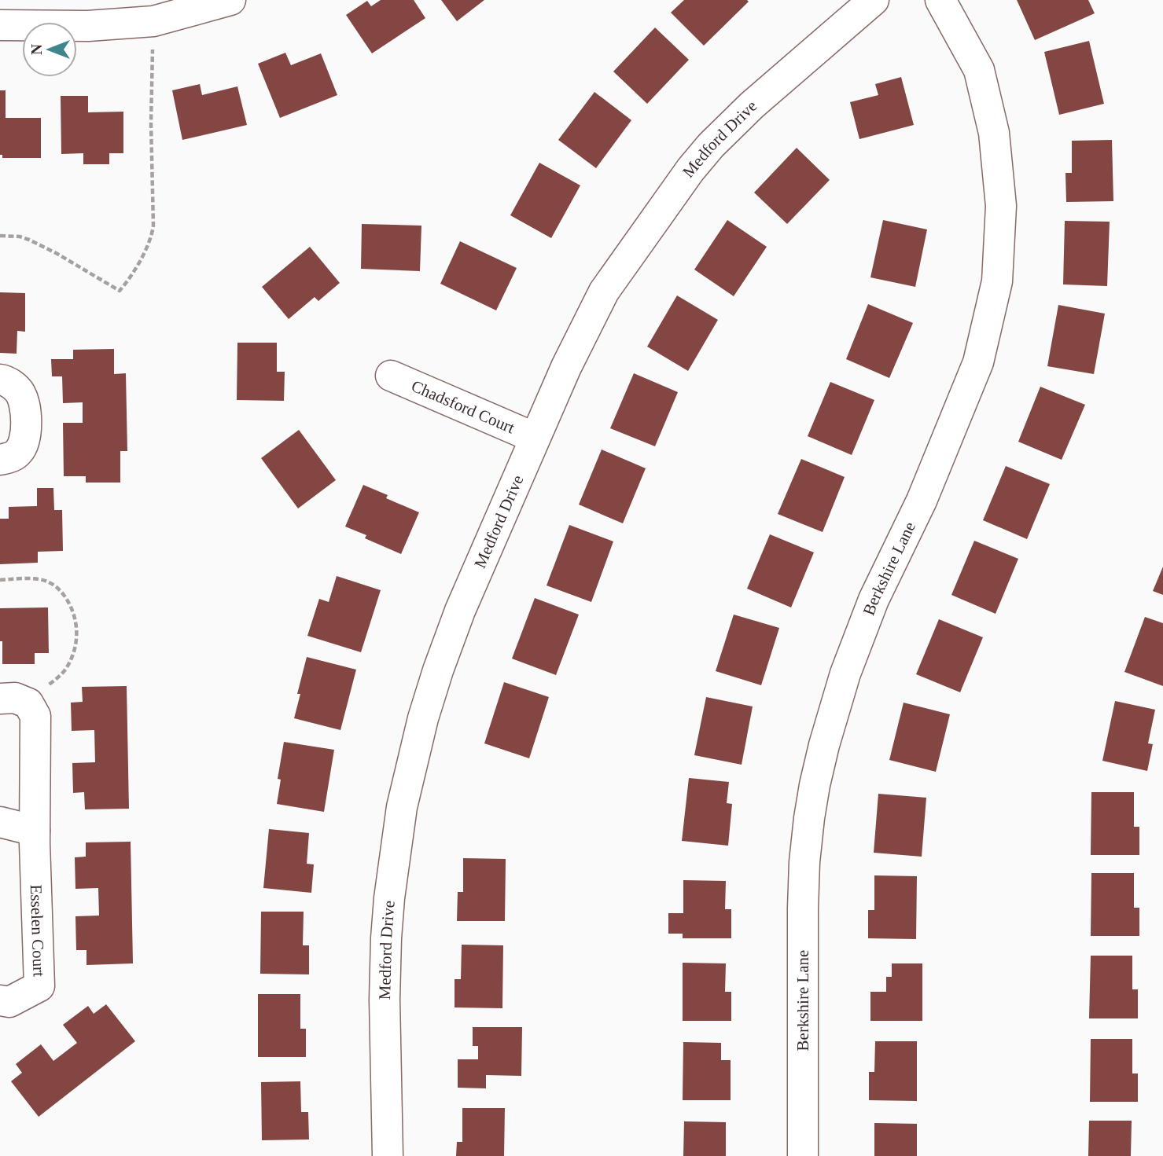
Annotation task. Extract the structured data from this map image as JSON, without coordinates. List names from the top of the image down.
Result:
{
  "streets": {
    "street": [
      "Medford Drive",
      "Chadsford Court",
      "Berkshire Lane",
      "Esselen Court"
    ]
  },
  "crossings": [
    ["Medford Drive", "Chadsford Court"]
  ],
  "north": "left"
}
